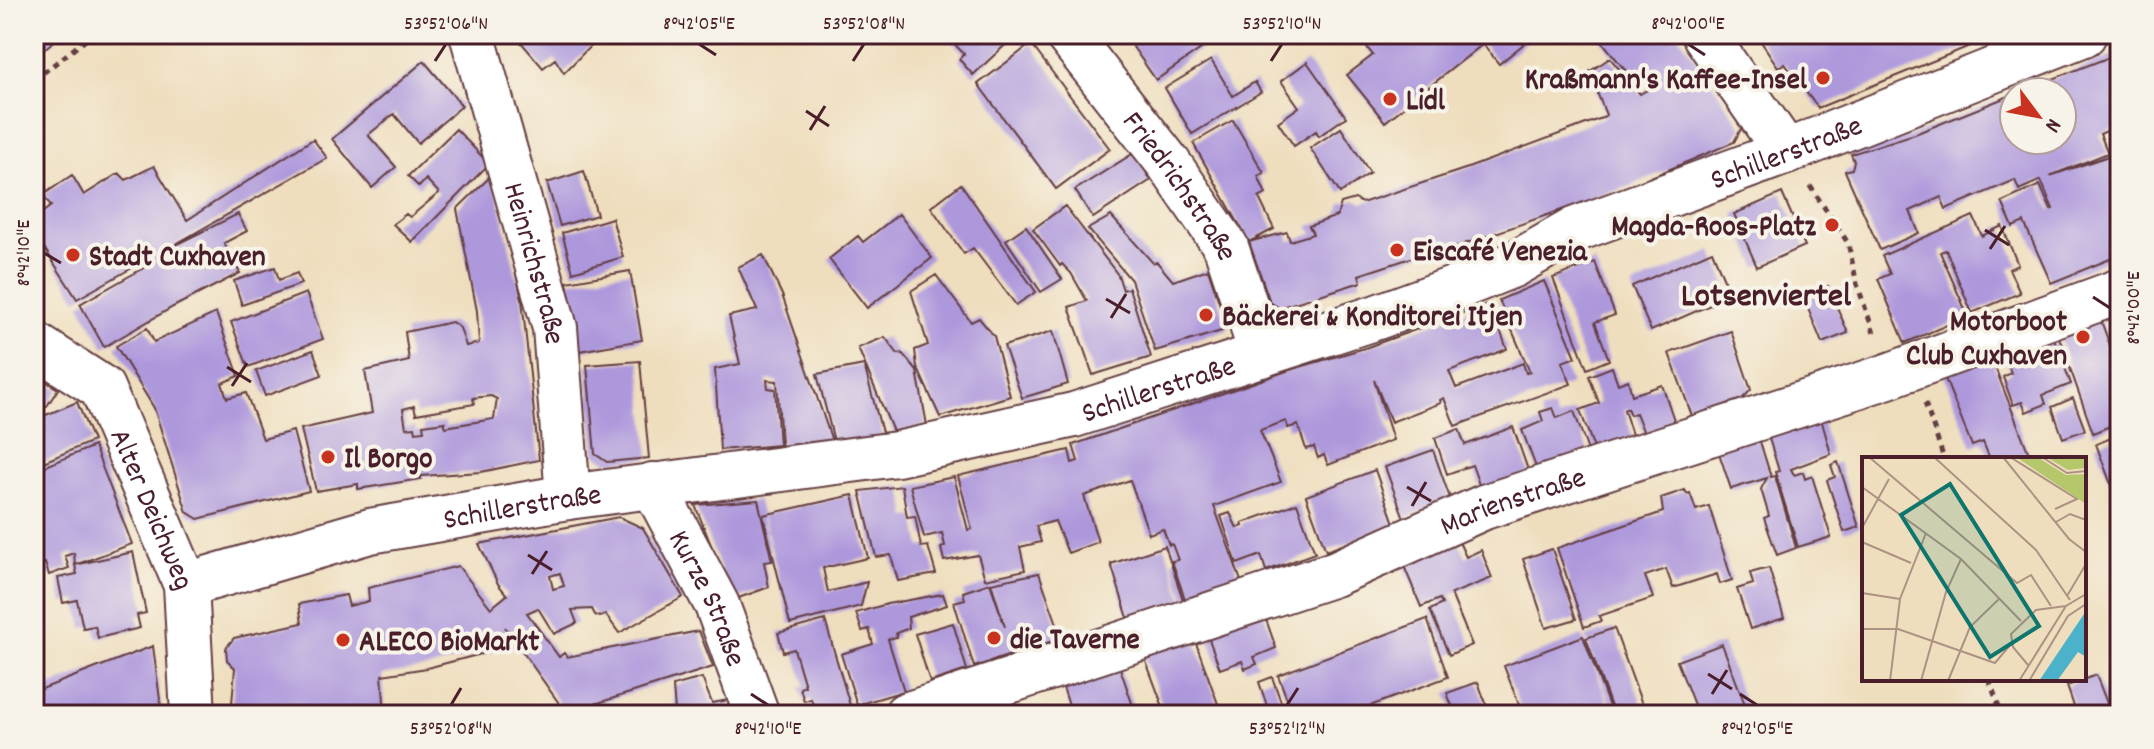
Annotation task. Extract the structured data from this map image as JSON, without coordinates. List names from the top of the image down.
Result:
{
  "streets": {
    "street": [
      "Schillerstraße",
      "Friedrichstraße",
      "Heinrichstraße",
      "Marienstraße",
      "Alter Deichweg",
      "Kurze Straße"
    ]
  },
  "crossings": [
    ["Schillerstraße", "Friedrichstraße"],
    ["Schillerstraße", "Heinrichstraße"],
    ["Schillerstraße", "Alter Deichweg"],
    ["Schillerstraße", "Kurze Straße"]
  ],
  "districts": ["Lotsenviertel"],
  "places": [
    "Kraßmann's Kaffee-Insel",
    "Lidl",
    "Magda-Roos-Platz",
    "Eiscafé Venezia",
    "Stadt Cuxhaven",
    "Bäckerei & Konditorei Itjen",
    "Motorboot Club Cuxhaven",
    "Il Borgo",
    "die Taverne",
    "ALECO BioMarkt"
  ],
  "north": "bottom right",
  "coordinates": [
    "53°52'06\"N",
    "8°42'05\"E",
    "53°52'08\"N",
    "53°52'10\"N",
    "8°42'00\"E",
    "8°42'10\"E",
    "53°52'12\"N"
  ]
}
